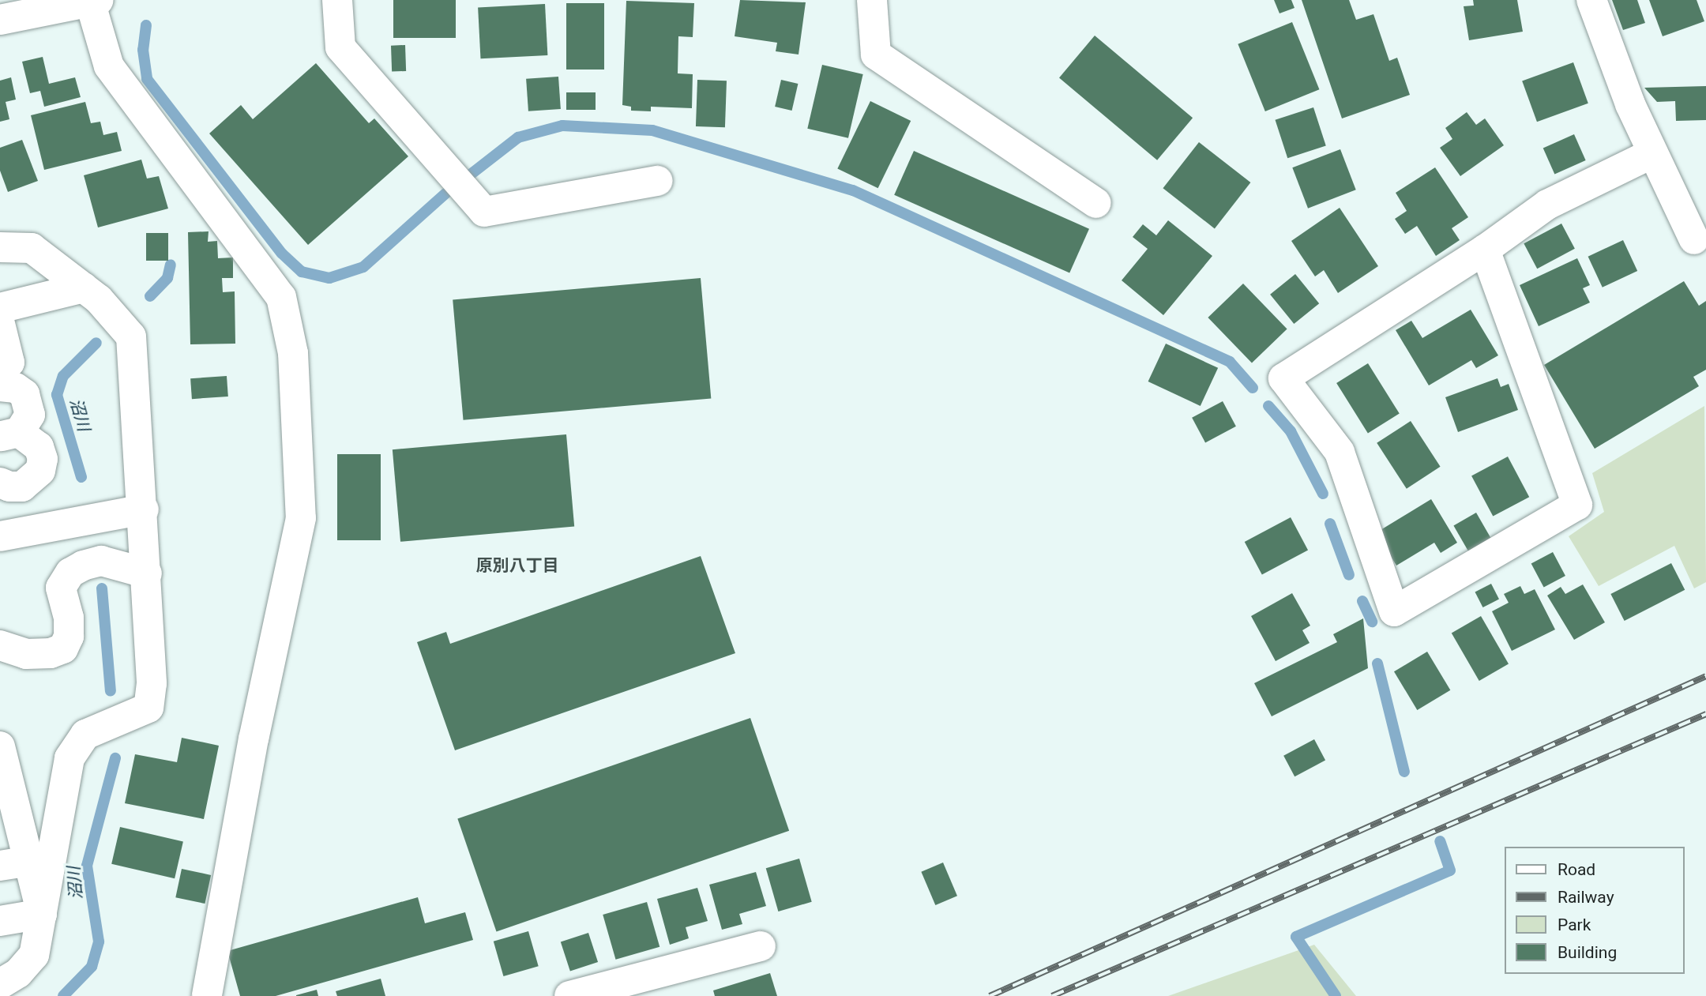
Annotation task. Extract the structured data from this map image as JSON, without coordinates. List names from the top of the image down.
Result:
{
  "districts": ["原別八丁目"],
  "water": ["沼川"],
  "legend": [
    "Road",
    "Railway",
    "Park",
    "Building"
  ]
}
